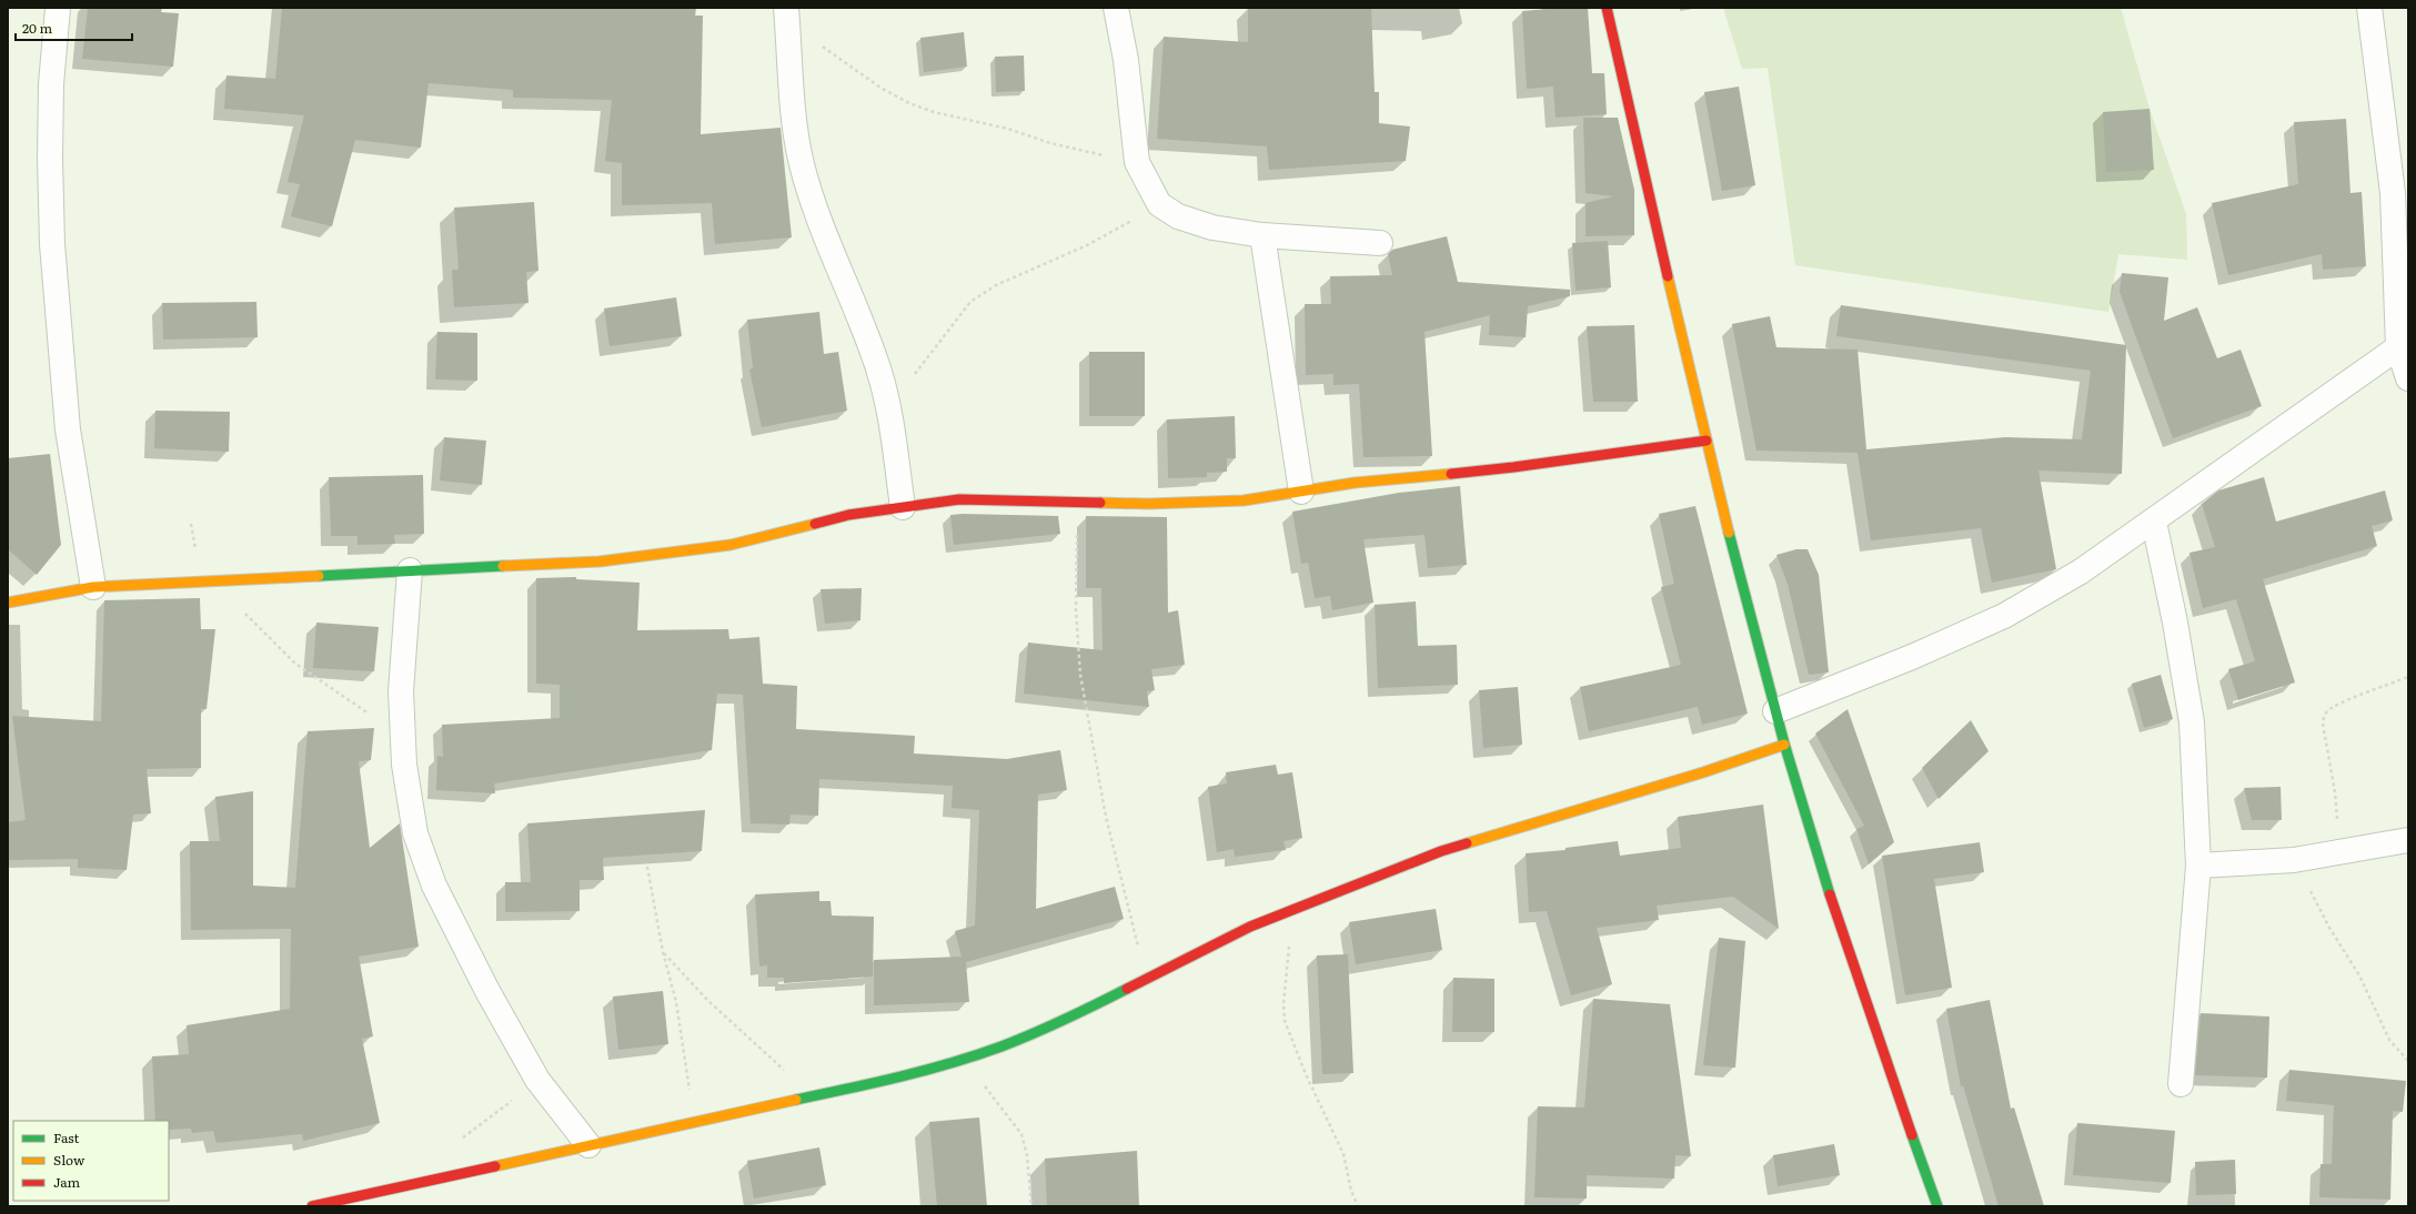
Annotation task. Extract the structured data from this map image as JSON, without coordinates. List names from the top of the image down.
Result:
{
  "legend": ["Fast", "Slow", "Jam"],
  "scale_bar": "20 m"
}
